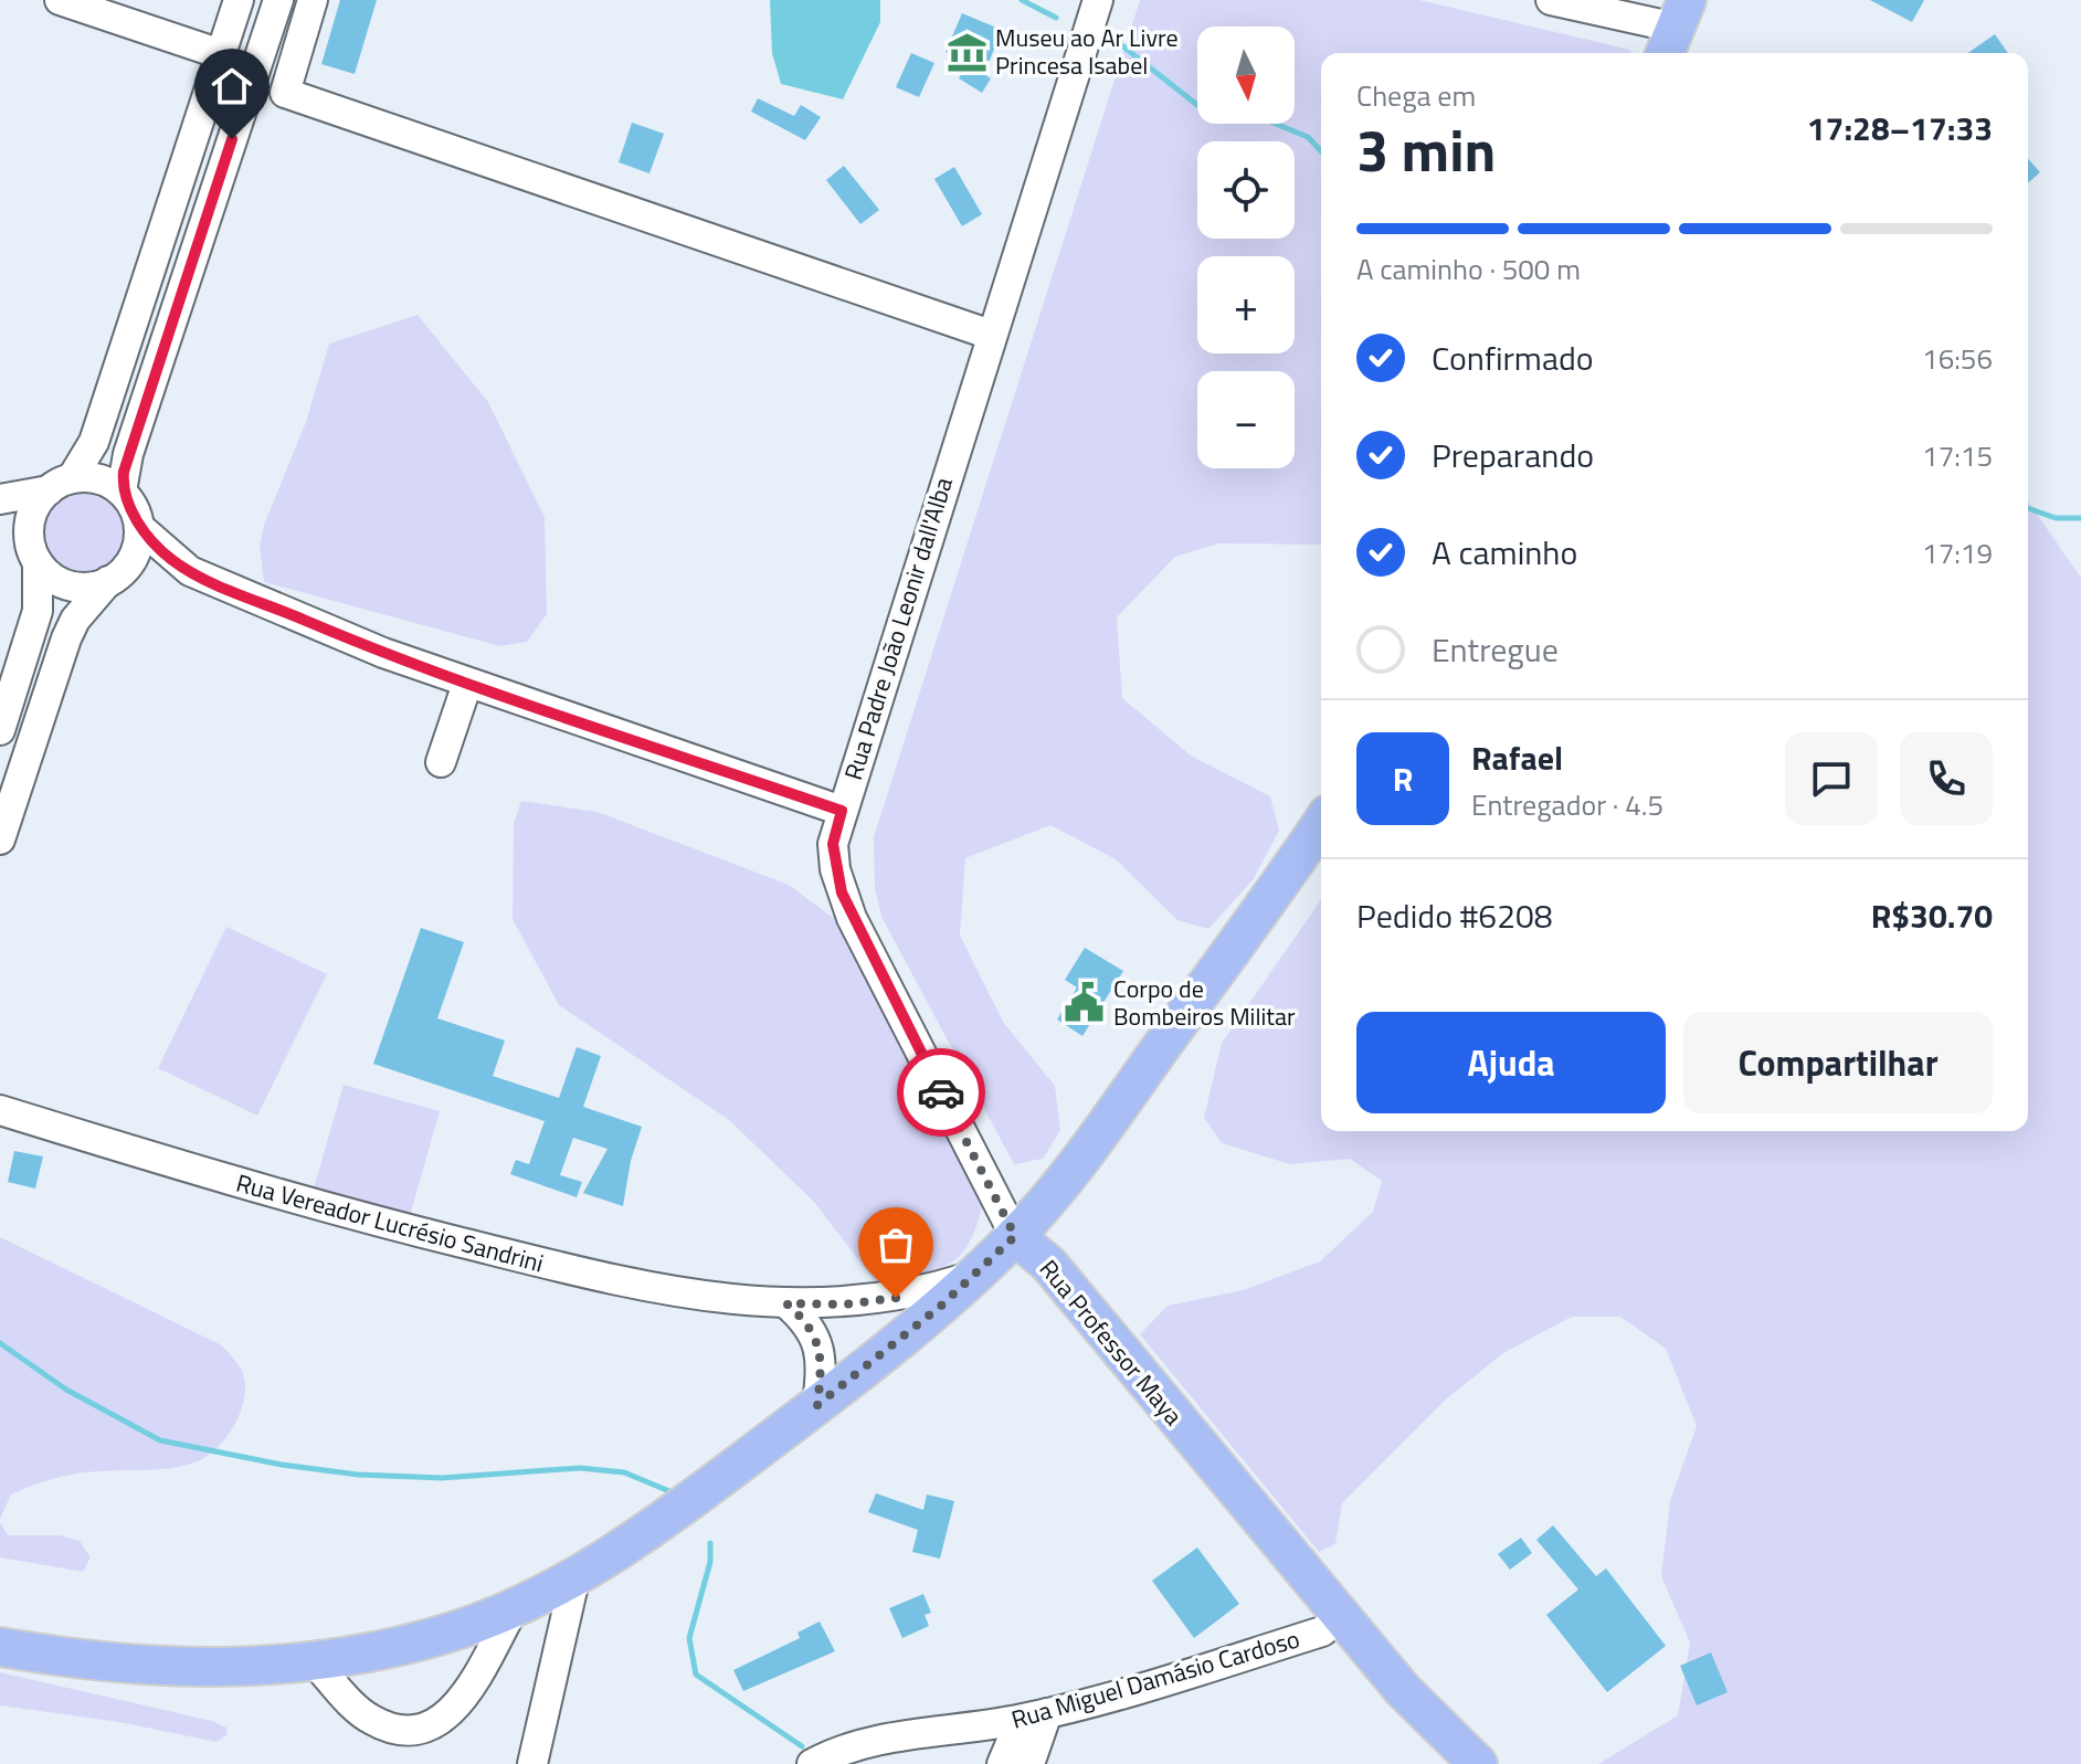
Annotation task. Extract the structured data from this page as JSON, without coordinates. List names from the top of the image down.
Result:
{
  "streets": {
    "main road": ["Rua Professor Maya"],
    "street": ["Rua Padre João Leonir dall'Alba", "Rua Vereador Lucrésio Sandrini", "Rua Miguel Damásio Cardoso"]
  },
  "crossings": [
    ["Rua Padre João Leonir dall'Alba", "Rua Professor Maya"],
    ["Rua Professor Maya", "Rua Miguel Damásio Cardoso"]
  ],
  "places": {
    "museum": ["Museu ao Ar Livre Princesa Isabel"],
    "public building": ["Corpo de Bombeiros Militar"]
  },
  "north": "bottom",
  "page": {
    "map_buttons": ["+", "−"],
    "heading": ["3 min", "Chega em", "17:28–17:33"],
    "panel": [
      "Rafael",
      "Entregador · 4.5",
      "Pedido #6208",
      "R$30.70"
    ],
    "bar": "A caminho · 500 m",
    "list": [
      ["Confirmado", "16:56"],
      ["Preparando", "17:15"],
      ["A caminho", "17:19"],
      "Entregue"
    ],
    "round": "R",
    "buttons": ["Ajuda", "Compartilhar"]
  }
}
